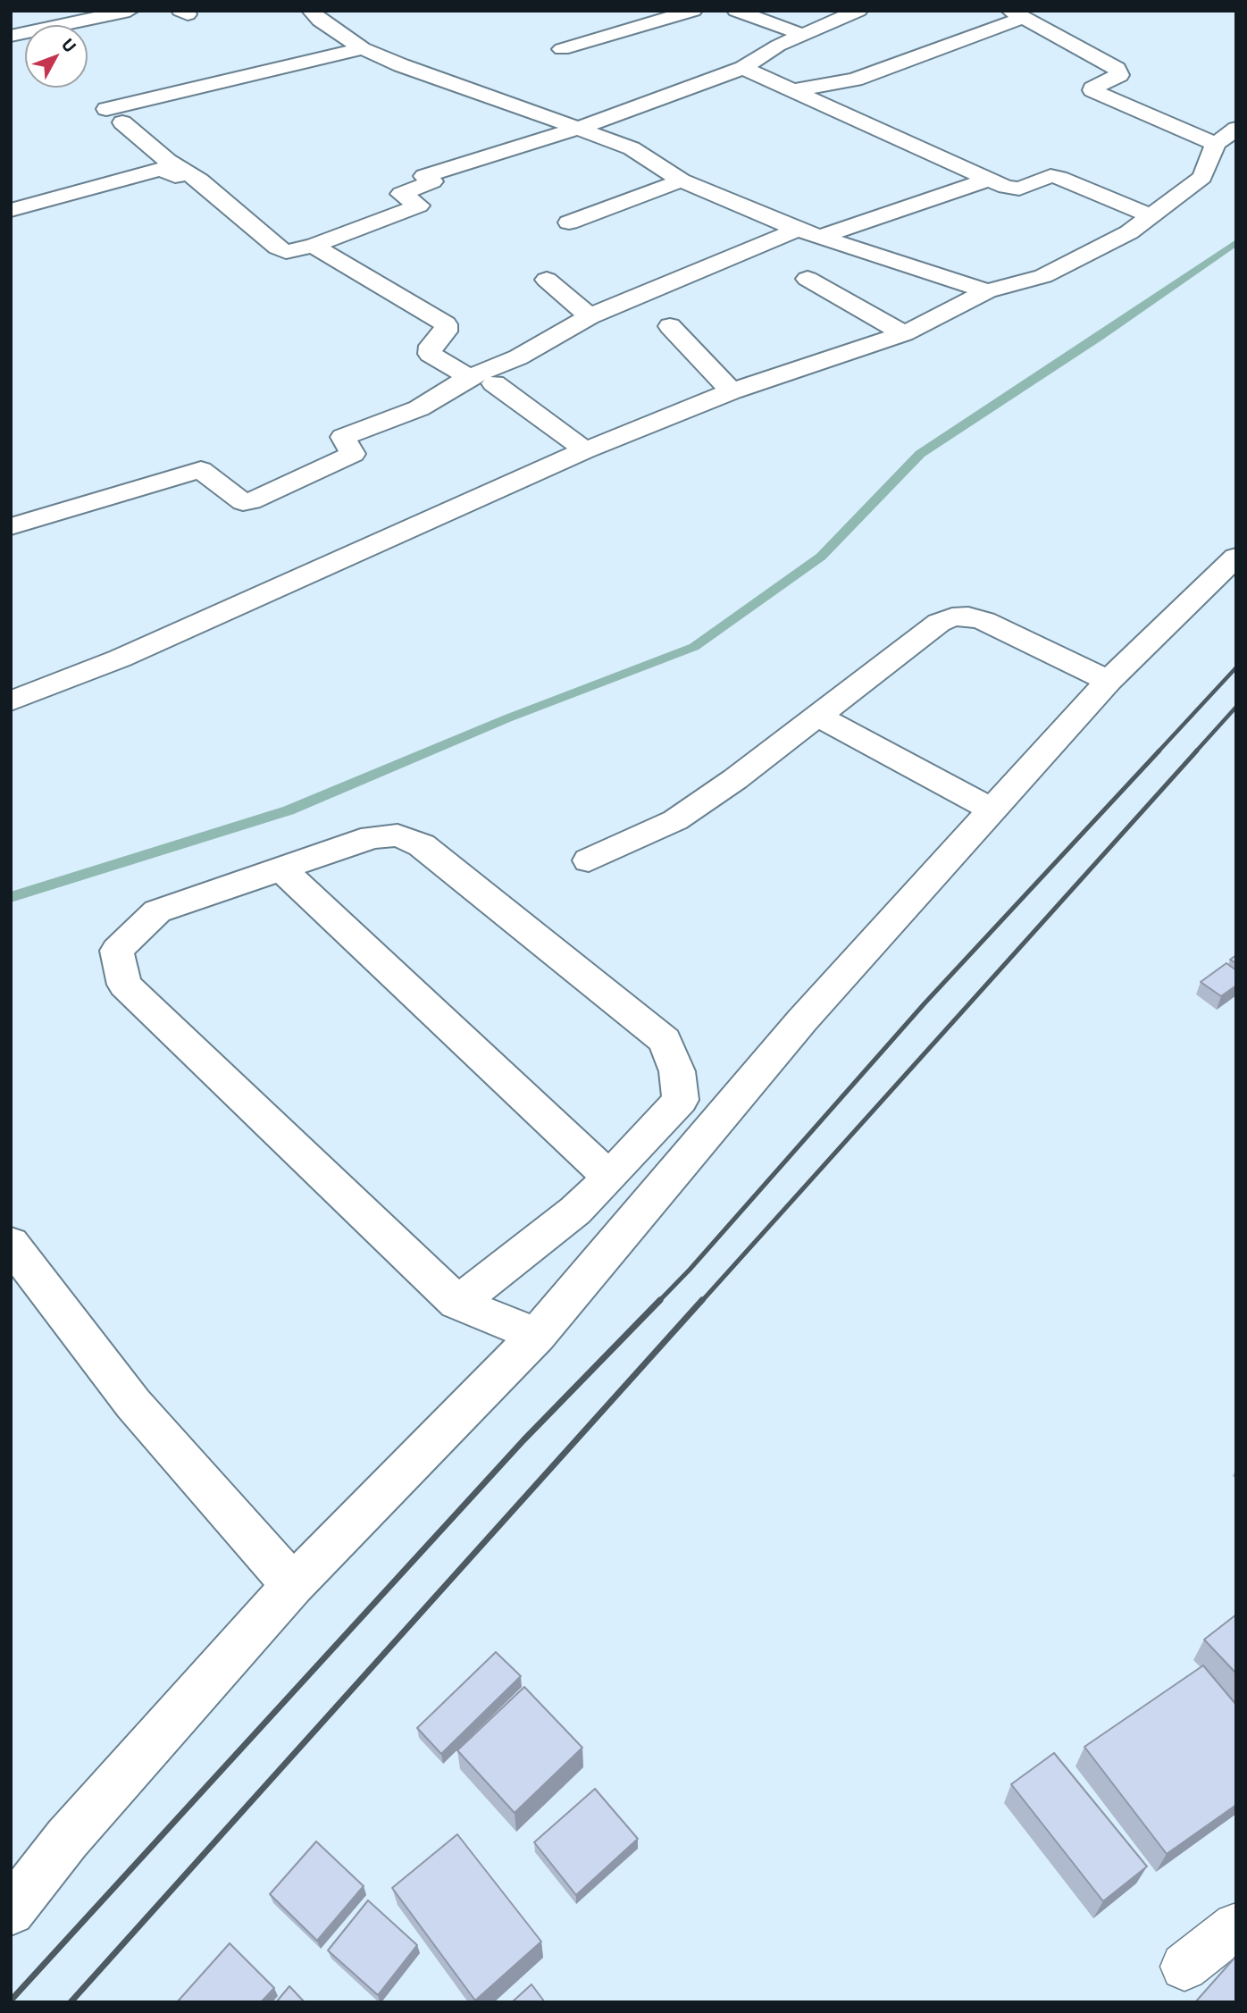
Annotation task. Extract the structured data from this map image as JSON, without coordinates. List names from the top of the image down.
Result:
{
  "north": "top right"
}
